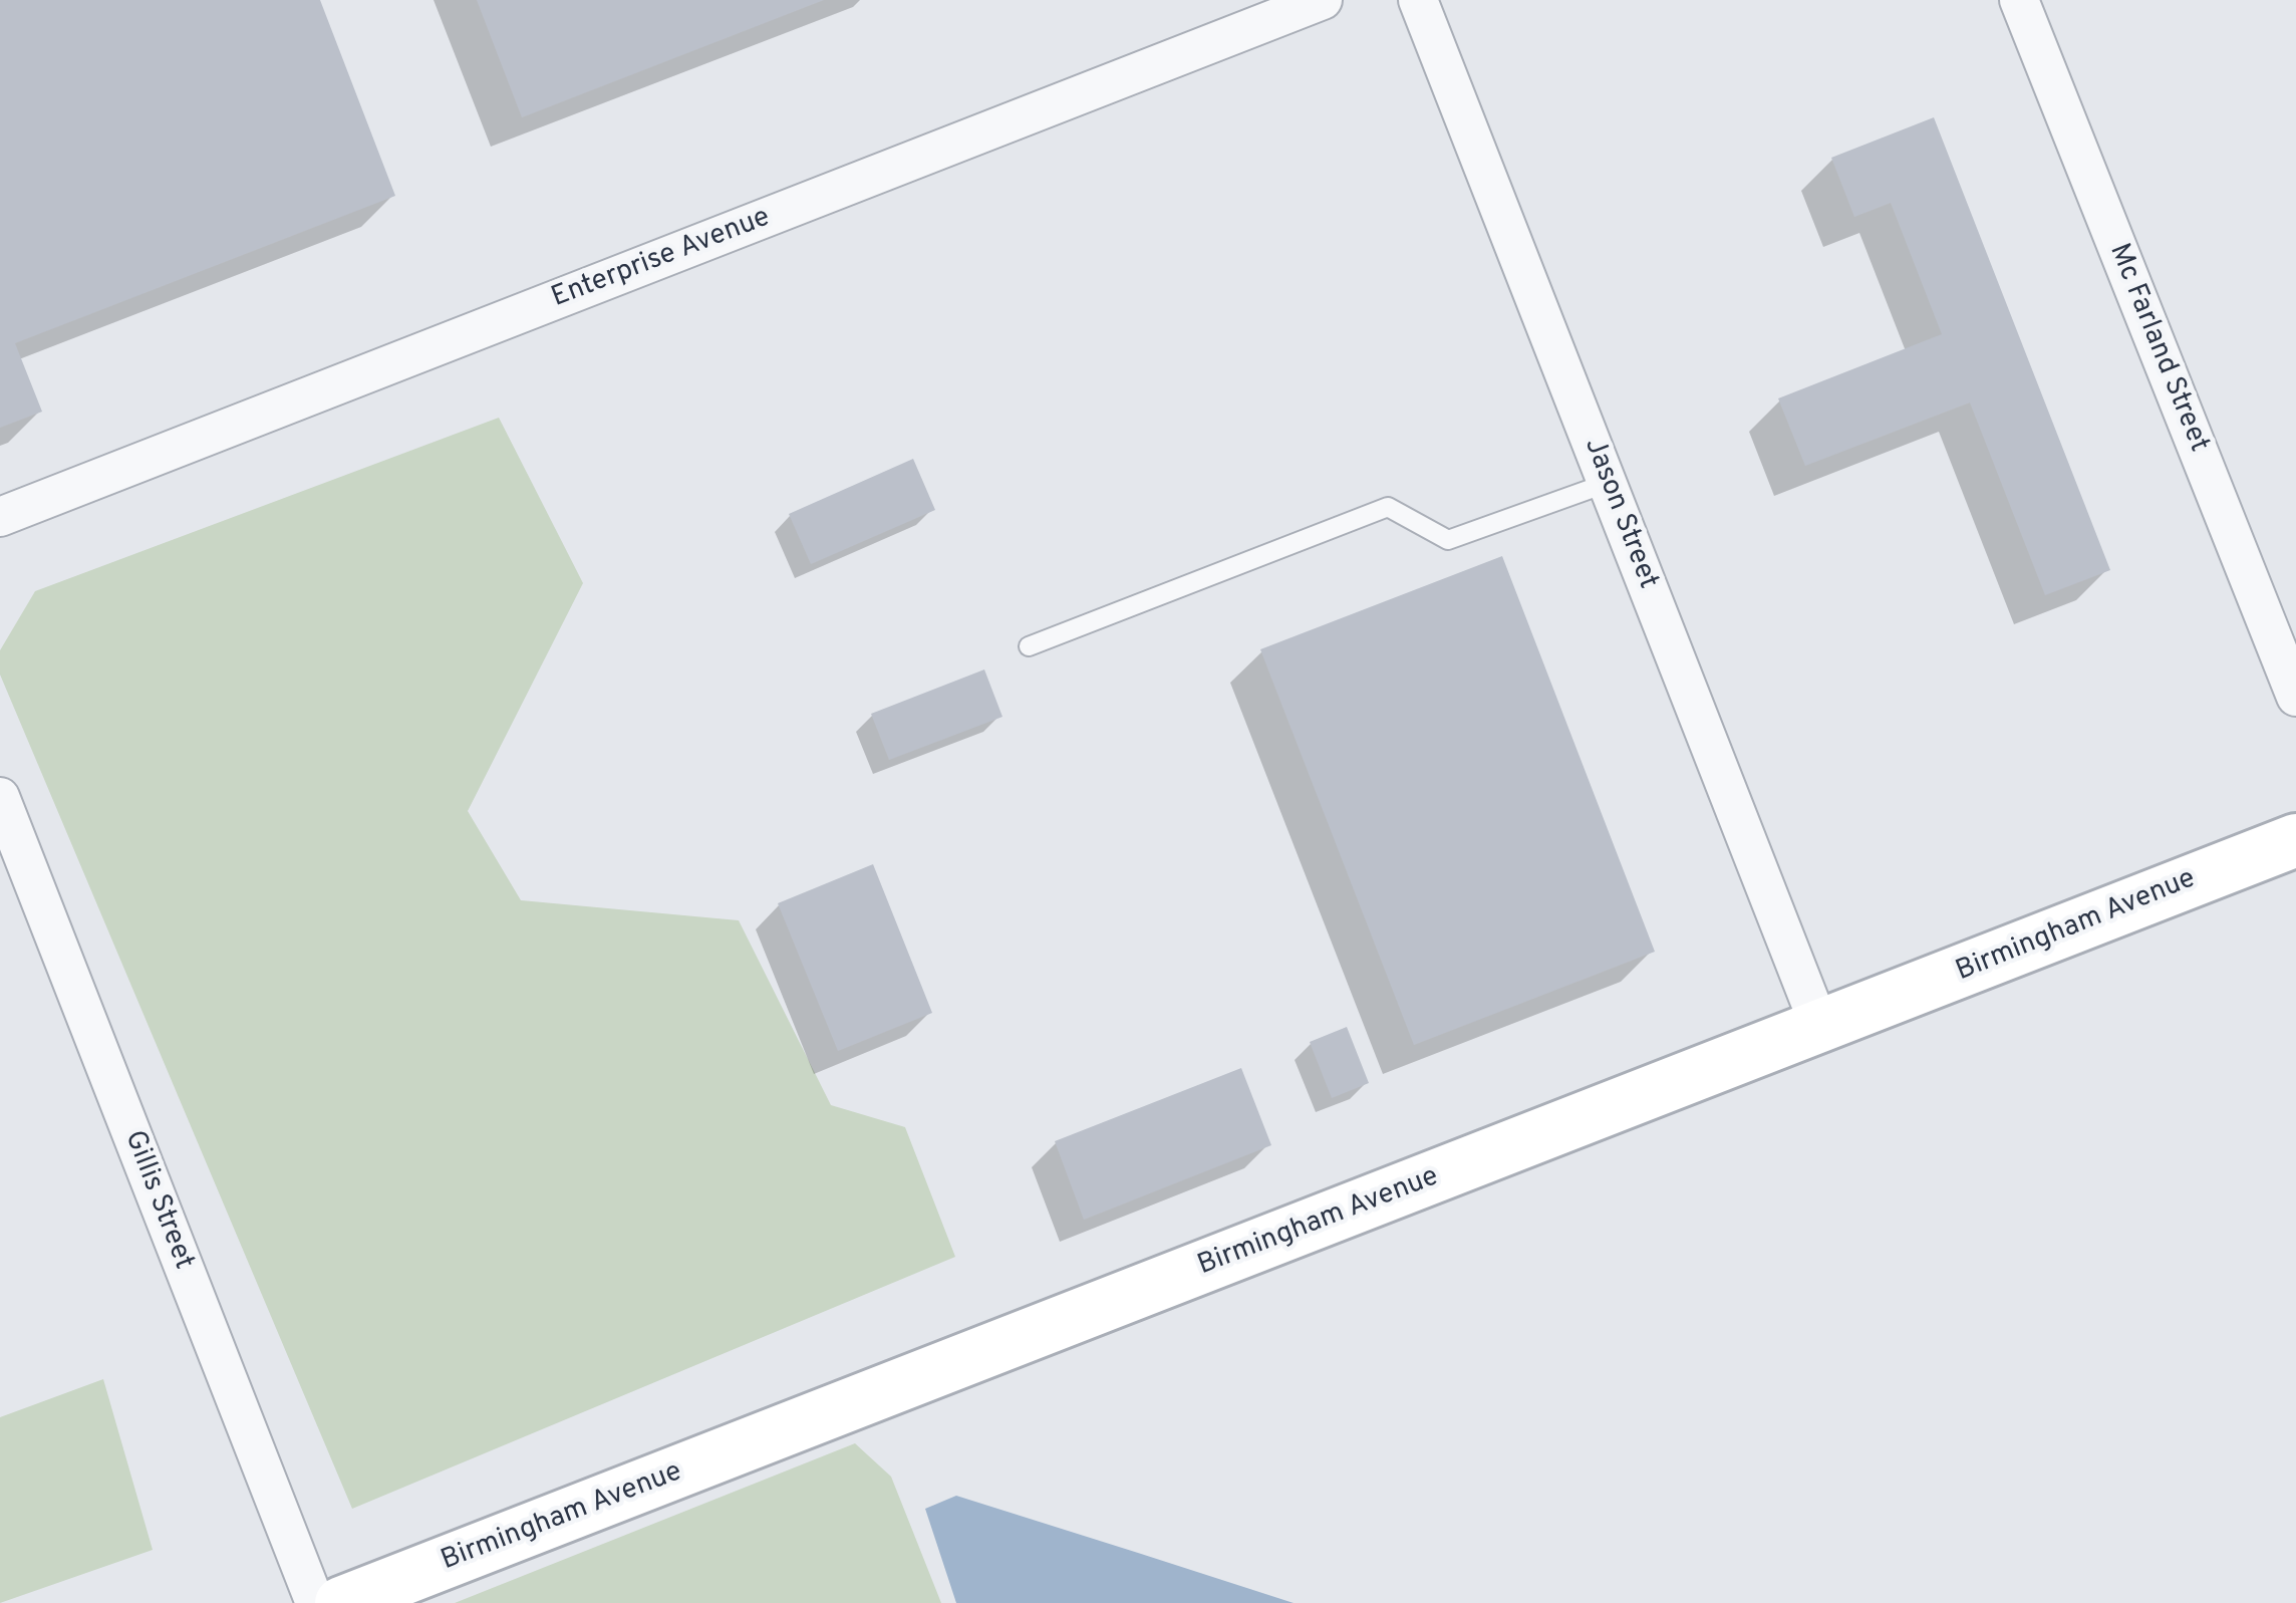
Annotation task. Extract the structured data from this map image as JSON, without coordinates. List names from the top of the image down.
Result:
{
  "streets": {
    "main road": ["Birmingham Avenue"],
    "street": [
      "Enterprise Avenue",
      "Mc Farland Street",
      "Jason Street",
      "Gillis Street"
    ]
  },
  "crossings": [
    ["Jason Street", "Birmingham Avenue"]
  ]
}
